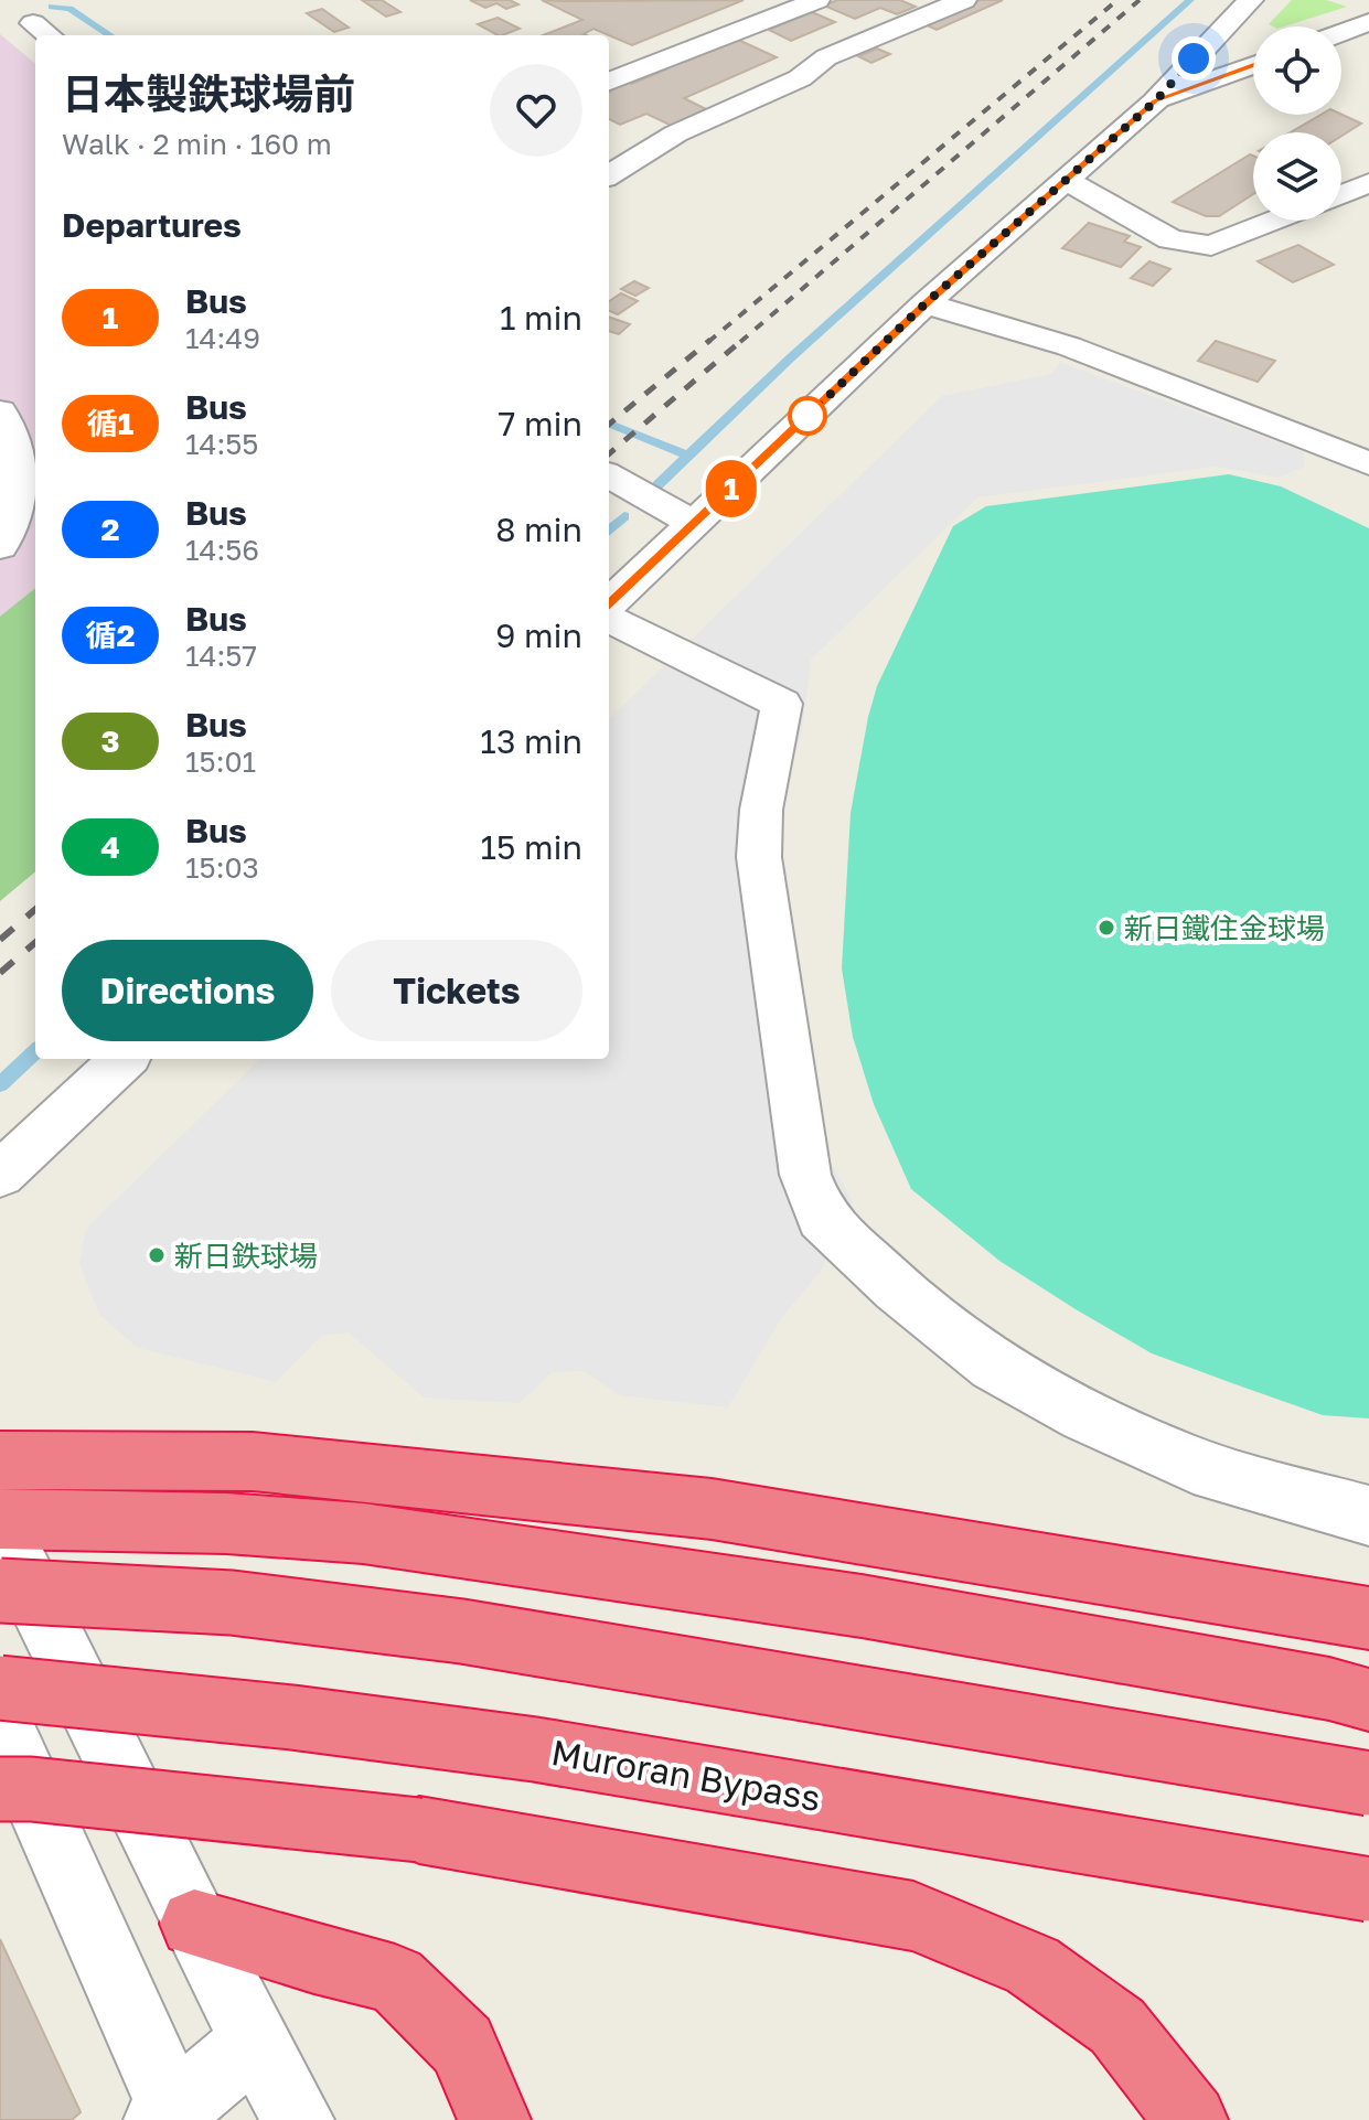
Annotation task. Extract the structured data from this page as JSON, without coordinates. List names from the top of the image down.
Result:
{
  "streets": {
    "highway": ["Muroran Bypass"]
  },
  "places": ["新日鐵住金球場", "新日鉄球場"],
  "lines": ["bus line 1"],
  "page": {
    "on_map": "1",
    "heading": [
      ["日本製鉄球場前", "Walk · 2 min · 160 m"],
      "Departures"
    ],
    "list": [
      {
        "mark": "1",
        "name": "Bus",
        "note": "14:49",
        "value": "1 min"
      },
      {
        "mark": "循1",
        "name": "Bus",
        "note": "14:55",
        "value": "7 min"
      },
      {
        "mark": "2",
        "name": "Bus",
        "note": "14:56",
        "value": "8 min"
      },
      {
        "mark": "循2",
        "name": "Bus",
        "note": "14:57",
        "value": "9 min"
      },
      {
        "mark": "3",
        "name": "Bus",
        "note": "15:01",
        "value": "13 min"
      },
      {
        "mark": "4",
        "name": "Bus",
        "note": "15:03",
        "value": "15 min"
      }
    ],
    "buttons": ["Directions", "Tickets"]
  }
}
